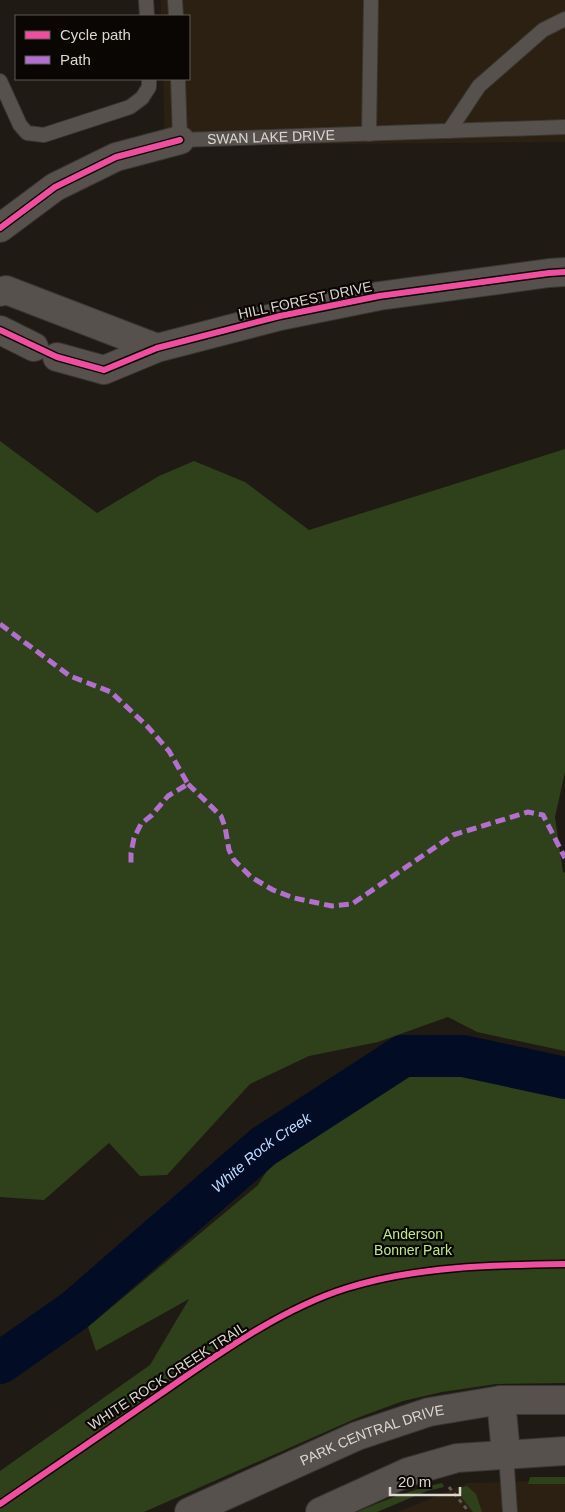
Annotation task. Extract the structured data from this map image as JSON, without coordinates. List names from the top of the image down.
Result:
{
  "streets": {
    "street": ["SWAN LAKE DRIVE", "HILL FOREST DRIVE", "PARK CENTRAL DRIVE"],
    "cycle path": ["WHITE ROCK CREEK TRAIL"]
  },
  "water": ["White Rock Creek"],
  "parks": ["Anderson Bonner Park"],
  "legend": ["Cycle path", "Path"],
  "scale_bar": "20 m"
}
